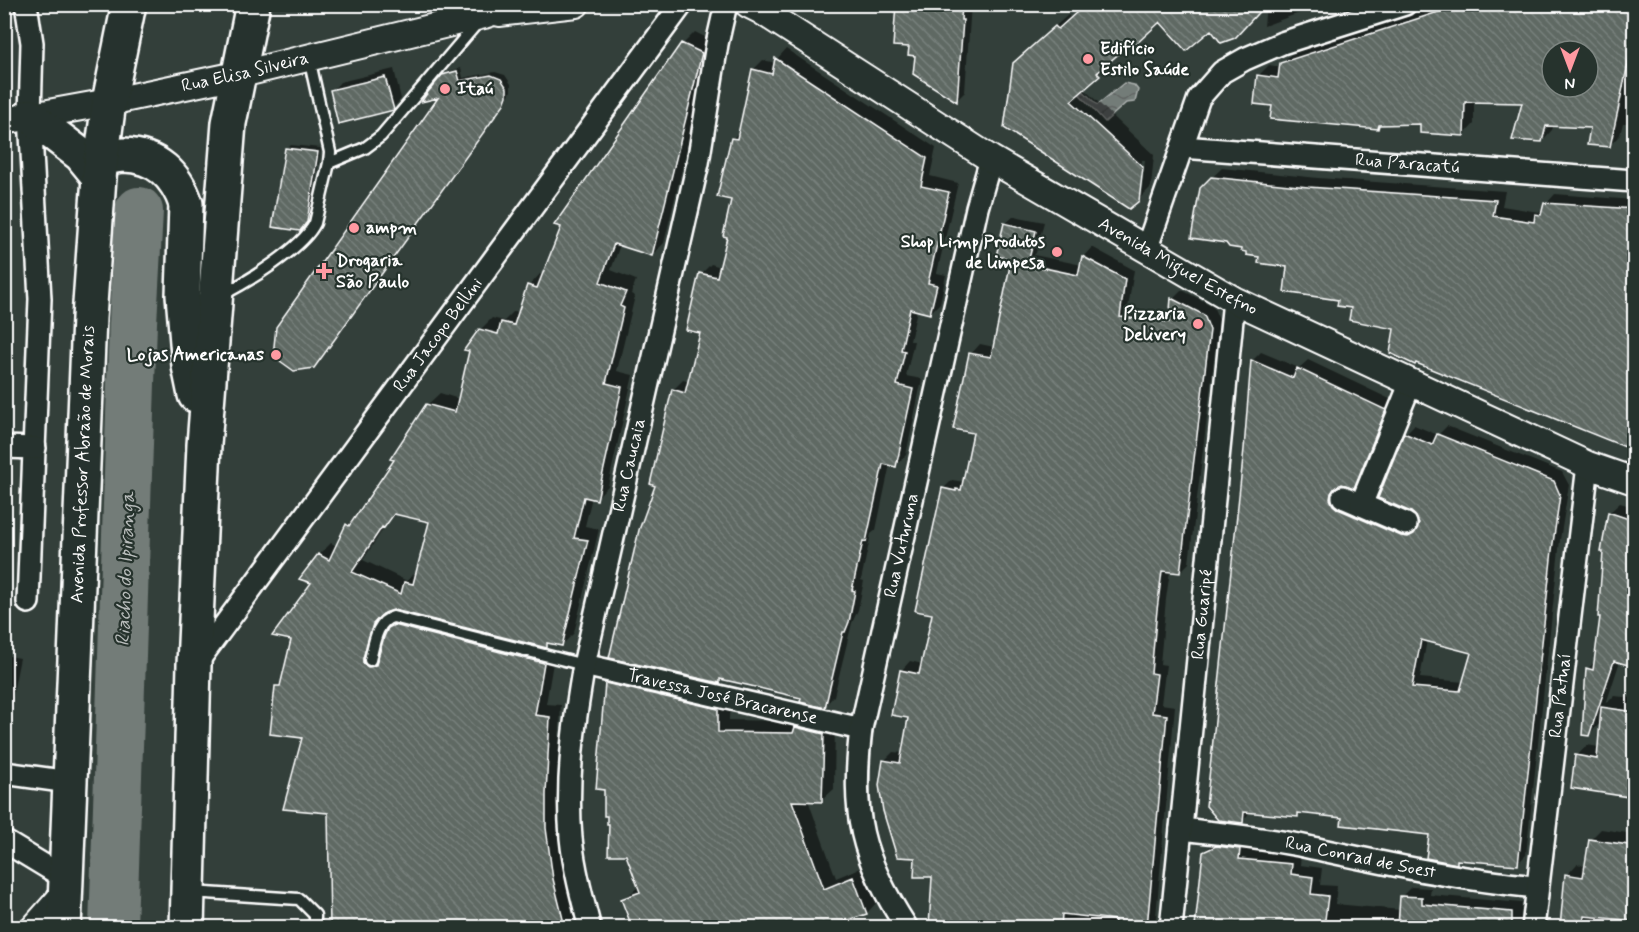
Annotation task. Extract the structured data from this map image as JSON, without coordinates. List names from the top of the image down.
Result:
{
  "streets": {
    "main road": ["Avenida Professor Abraão de Morais"],
    "street": [
      "Rua Elisa Silveira",
      "Rua Paracatú",
      "Avenida Miguel Estefno",
      "Rua Jacopo Bellini",
      "Rua Caucaia",
      "Rua Vuturuna",
      "Rua Guaripé",
      "Rua Patuaí",
      "Travessa José Bracarense",
      "Rua Conrad de Soest"
    ]
  },
  "crossings": [
    ["Rua Elisa Silveira", "Avenida Professor Abraão de Morais"],
    ["Avenida Miguel Estefno", "Rua Vuturuna"],
    ["Avenida Miguel Estefno", "Rua Guaripé"],
    ["Avenida Miguel Estefno", "Rua Patuaí"],
    ["Rua Caucaia", "Travessa José Bracarense"],
    ["Rua Vuturuna", "Travessa José Bracarense"],
    ["Rua Guaripé", "Rua Conrad de Soest"],
    ["Rua Patuaí", "Rua Conrad de Soest"]
  ],
  "water": ["Riacho do Ipiranga"],
  "places": {
    "other": [
      "Edifício Estilo Saúde",
      "Itaú",
      "ampm",
      "Shop Limp Produtos de limpesa",
      "Pizzaria Delivery",
      "Lojas Americanas"
    ],
    "health": ["Drogaria São Paulo"]
  },
  "north": "bottom"
}
